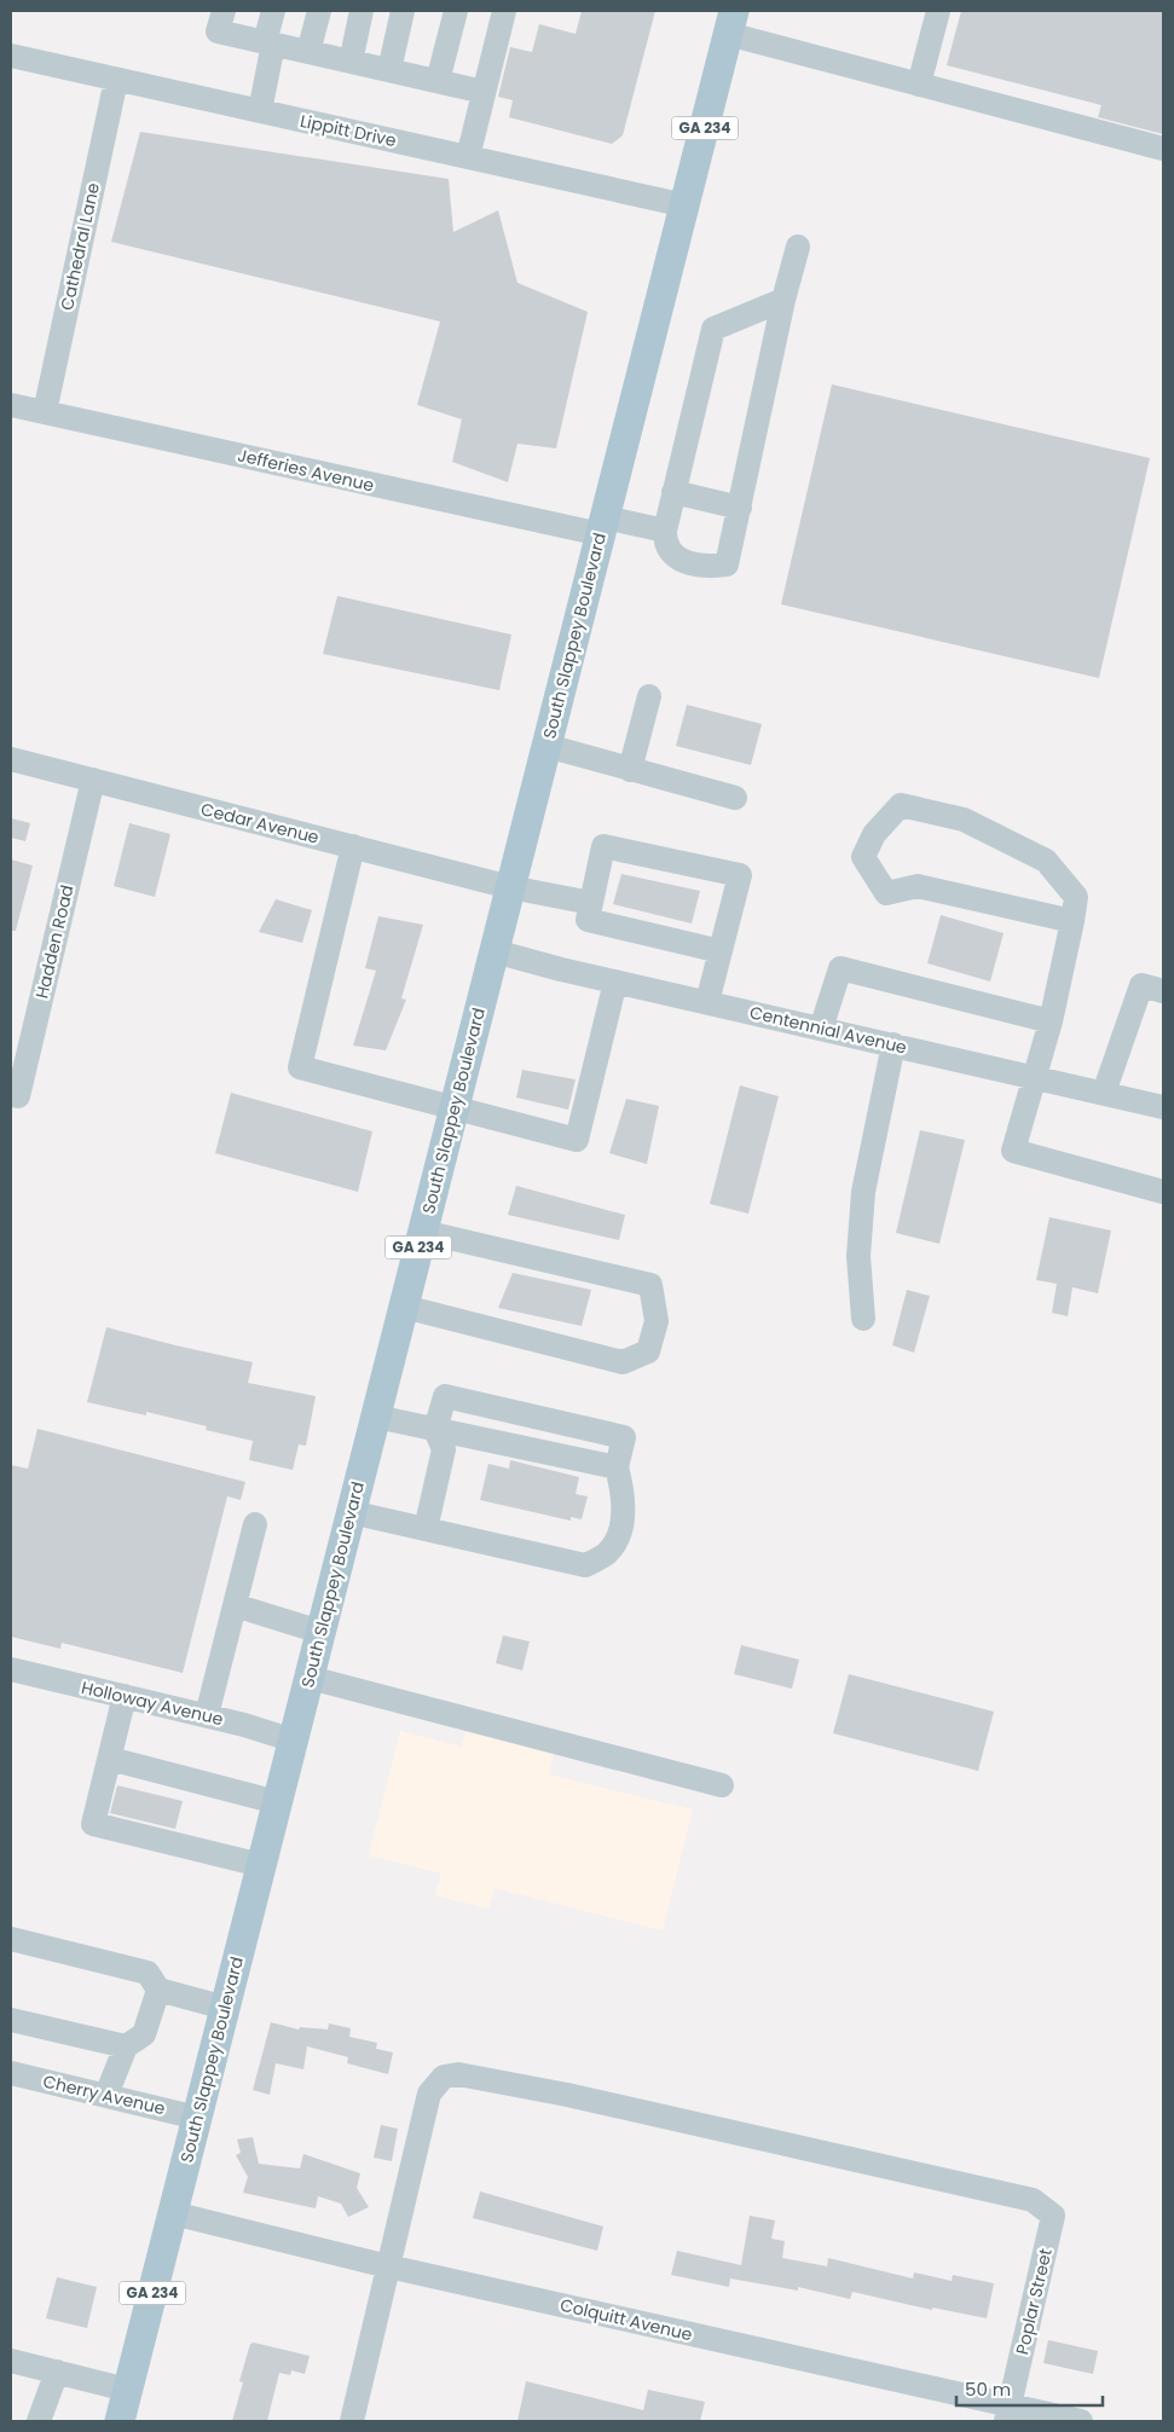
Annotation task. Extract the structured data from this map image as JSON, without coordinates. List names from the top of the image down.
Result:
{
  "streets": {
    "main road": ["GA 234", "South Slappey Boulevard"],
    "street": [
      "Lippitt Drive",
      "Cathedral Lane",
      "Jefferies Avenue",
      "Cedar Avenue",
      "Hadden Road",
      "Centennial Avenue",
      "Holloway Avenue",
      "Cherry Avenue",
      "Poplar Street",
      "Colquitt Avenue"
    ]
  },
  "crossings": [
    ["Lippitt Drive", "Cathedral Lane"],
    ["Lippitt Drive", "South Slappey Boulevard"],
    ["Cathedral Lane", "Jefferies Avenue"],
    ["Jefferies Avenue", "South Slappey Boulevard"],
    ["South Slappey Boulevard", "Cedar Avenue"],
    ["South Slappey Boulevard", "Centennial Avenue"],
    ["South Slappey Boulevard", "Holloway Avenue"],
    ["South Slappey Boulevard", "Cherry Avenue"],
    ["South Slappey Boulevard", "Colquitt Avenue"],
    ["Cedar Avenue", "Hadden Road"],
    ["Poplar Street", "Colquitt Avenue"]
  ],
  "scale_bar": "50 m"
}
